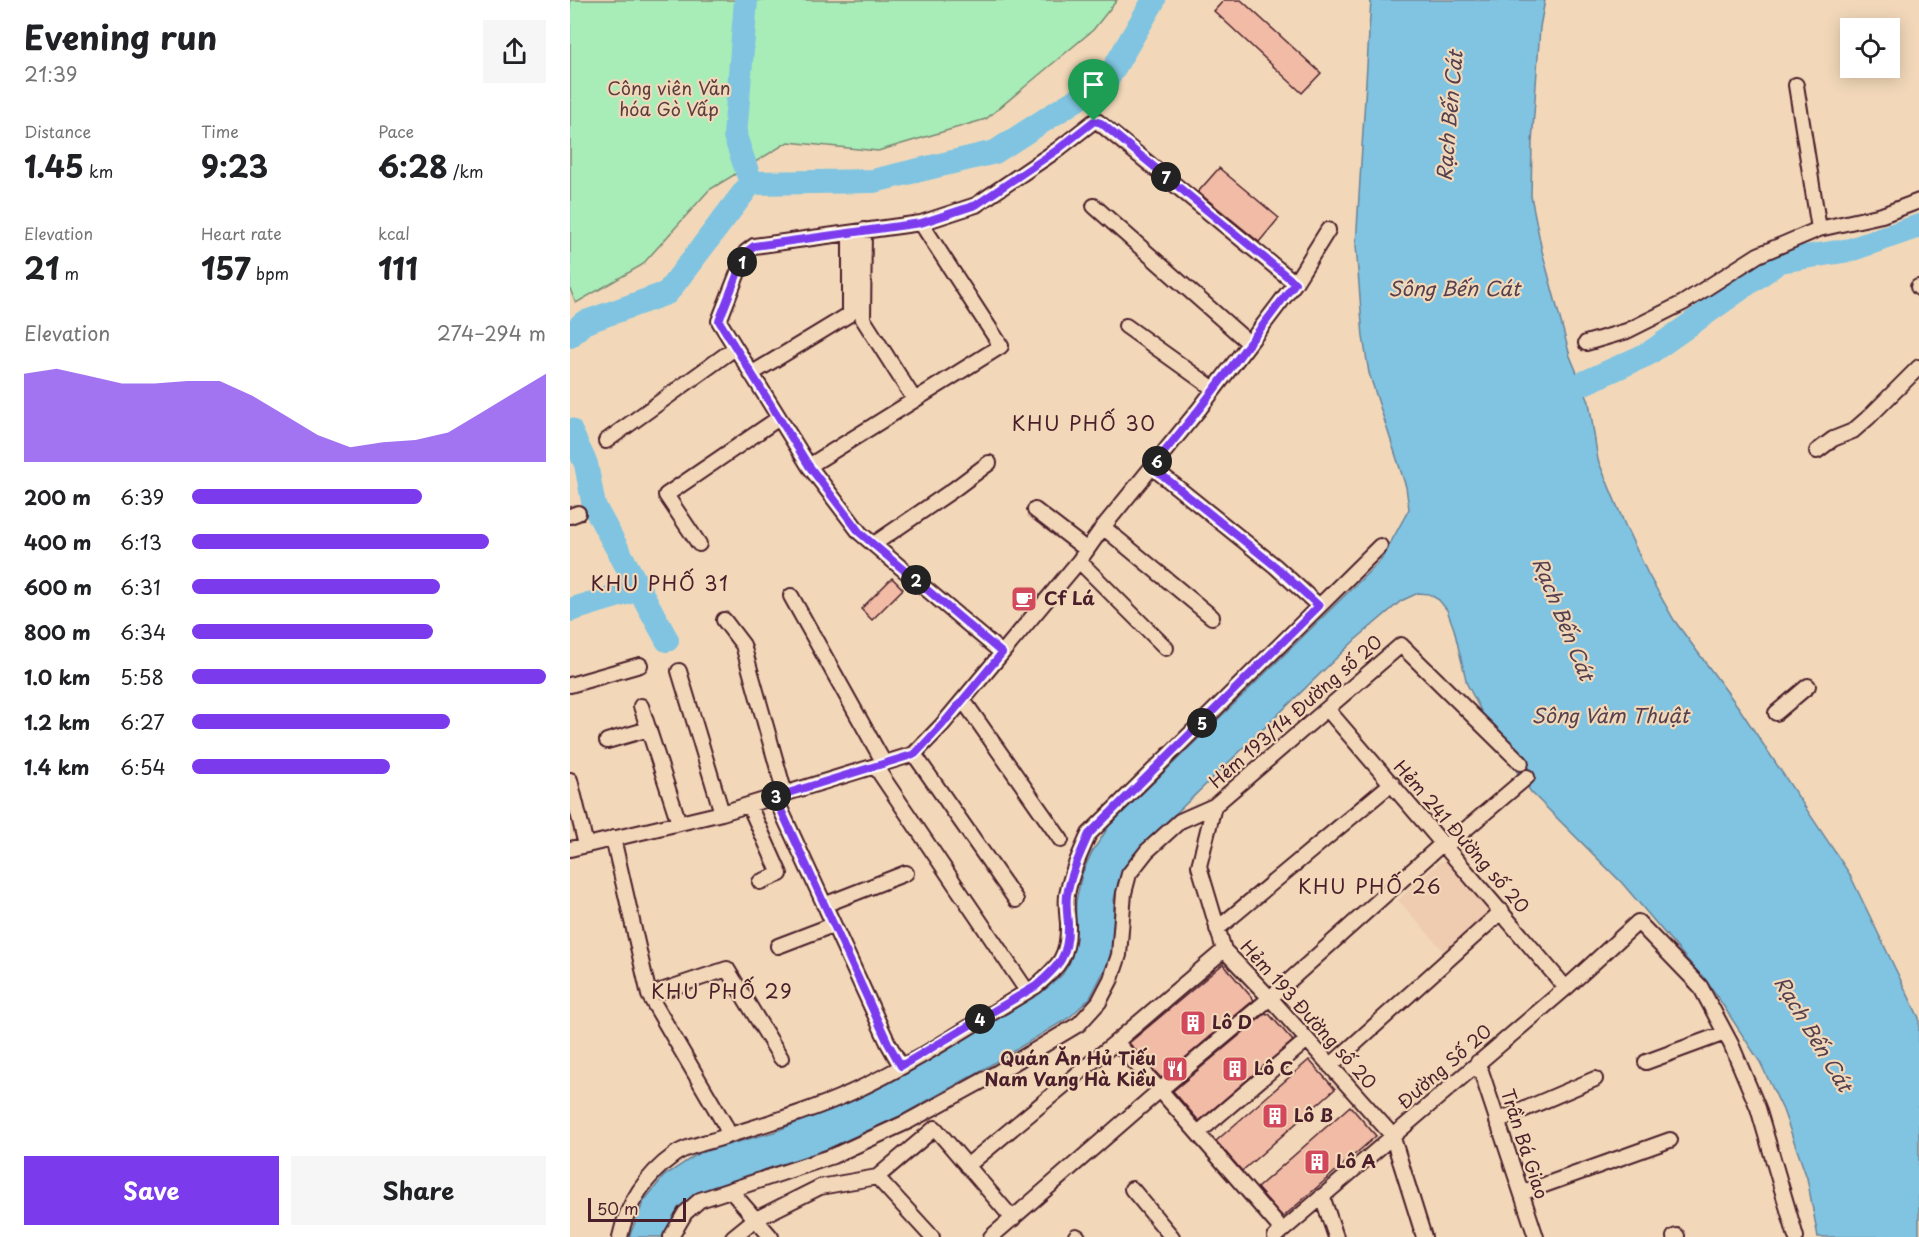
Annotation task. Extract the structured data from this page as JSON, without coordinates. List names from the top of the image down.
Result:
{
  "streets": {
    "street": [
      "Hẻm 193/14 Đường số 20",
      "Hẻm 241 Đường số 20",
      "Hẻm 193 Đường số 20",
      "Đường Số 20",
      "Trần Bá Giao"
    ]
  },
  "crossings": [
    ["Hẻm 193/14 Đường số 20", "Hẻm 241 Đường số 20"],
    ["Hẻm 193/14 Đường số 20", "Hẻm 193 Đường số 20"],
    ["Hẻm 241 Đường số 20", "Đường Số 20"],
    ["Hẻm 193 Đường số 20", "Đường Số 20"],
    ["Đường Số 20", "Trần Bá Giao"]
  ],
  "districts": [
    "KHU PHỐ 30",
    "KHU PHỐ 31",
    "KHU PHỐ 26",
    "KHU PHỐ 29"
  ],
  "water": ["Rạch Bến Cát", "Sông Bến Cát", "Sông Vàm Thuật"],
  "parks": ["Công viên Văn hóa Gò Vấp"],
  "places": {
    "cafe": ["Cf Lá"],
    "building": [
      "Lô D",
      "Lô C",
      "Lô B",
      "Lô A"
    ],
    "restaurant": ["Quán Ăn Hủ Tiếu Nam Vang Hà Kiều"]
  },
  "scale_bar": "50 m",
  "page": {
    "heading": ["Evening run", "21:39"],
    "stats": [
      ["Distance", "1.45 km"],
      ["Time", "9:23"],
      ["Pace", "6:28 /km"],
      ["Elevation", "21 m"],
      ["Heart rate", "157 bpm"],
      ["kcal", "111"]
    ],
    "pins": [
      "7",
      "1",
      "6",
      "2",
      "5",
      "3",
      "4"
    ],
    "chart": ["Elevation", "274–294 m"],
    "list": [
      {
        "name": "200 m",
        "note": "6:39"
      },
      {
        "name": "400 m",
        "note": "6:13"
      },
      {
        "name": "600 m",
        "note": "6:31"
      },
      {
        "name": "800 m",
        "note": "6:34"
      },
      {
        "name": "1.0 km",
        "note": "5:58"
      },
      {
        "name": "1.2 km",
        "note": "6:27"
      },
      {
        "name": "1.4 km",
        "note": "6:54"
      }
    ],
    "buttons": ["Save", "Share"],
    "scale": "50 m"
  }
}
